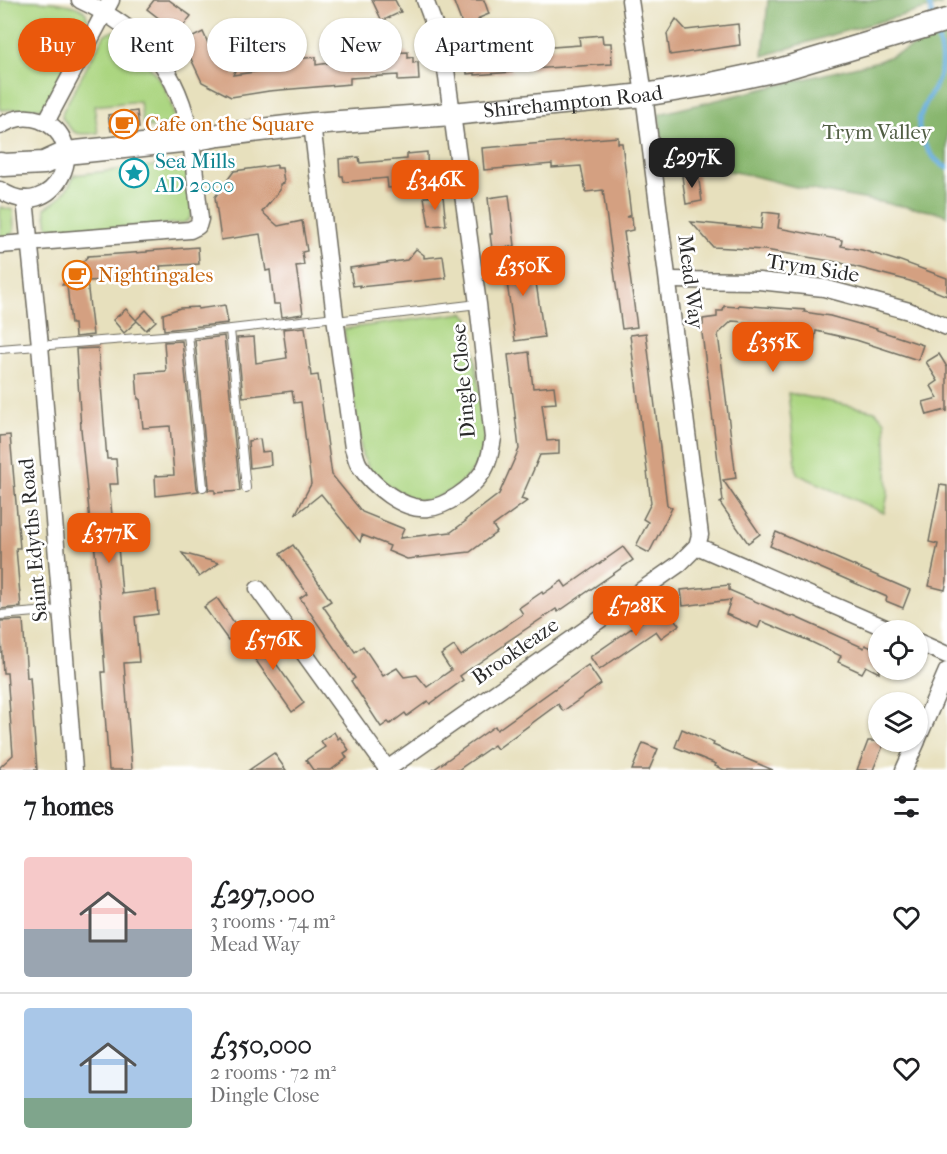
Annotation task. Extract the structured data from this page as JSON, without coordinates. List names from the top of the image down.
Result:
{
  "streets": {
    "main road": ["Shirehampton Road"],
    "street": [
      "Trym Side",
      "Mead Way",
      "Dingle Close",
      "Saint Edyths Road",
      "Brookleaze"
    ]
  },
  "crossings": [
    ["Shirehampton Road", "Mead Way"],
    ["Shirehampton Road", "Dingle Close"],
    ["Trym Side", "Mead Way"],
    ["Mead Way", "Brookleaze"]
  ],
  "parks": ["Trym Valley"],
  "places": {
    "cafe": ["Cafe on the Square", "Nightingales"],
    "place": ["Sea Mills AD 2000"]
  },
  "page": {
    "chip": [
      "Buy",
      "Rent",
      "Filters",
      "New",
      "Apartment"
    ],
    "price": [
      "£297K",
      "£346K",
      "£350K",
      "£355K",
      "£377K",
      "£728K",
      "£576K"
    ],
    "heading": "7 homes",
    "list": [
      {
        "name": "£297,000",
        "note": "3 rooms · 74 m² · Mead Way"
      },
      {
        "name": "£350,000",
        "note": "2 rooms · 72 m² · Dingle Close"
      }
    ]
  }
}
